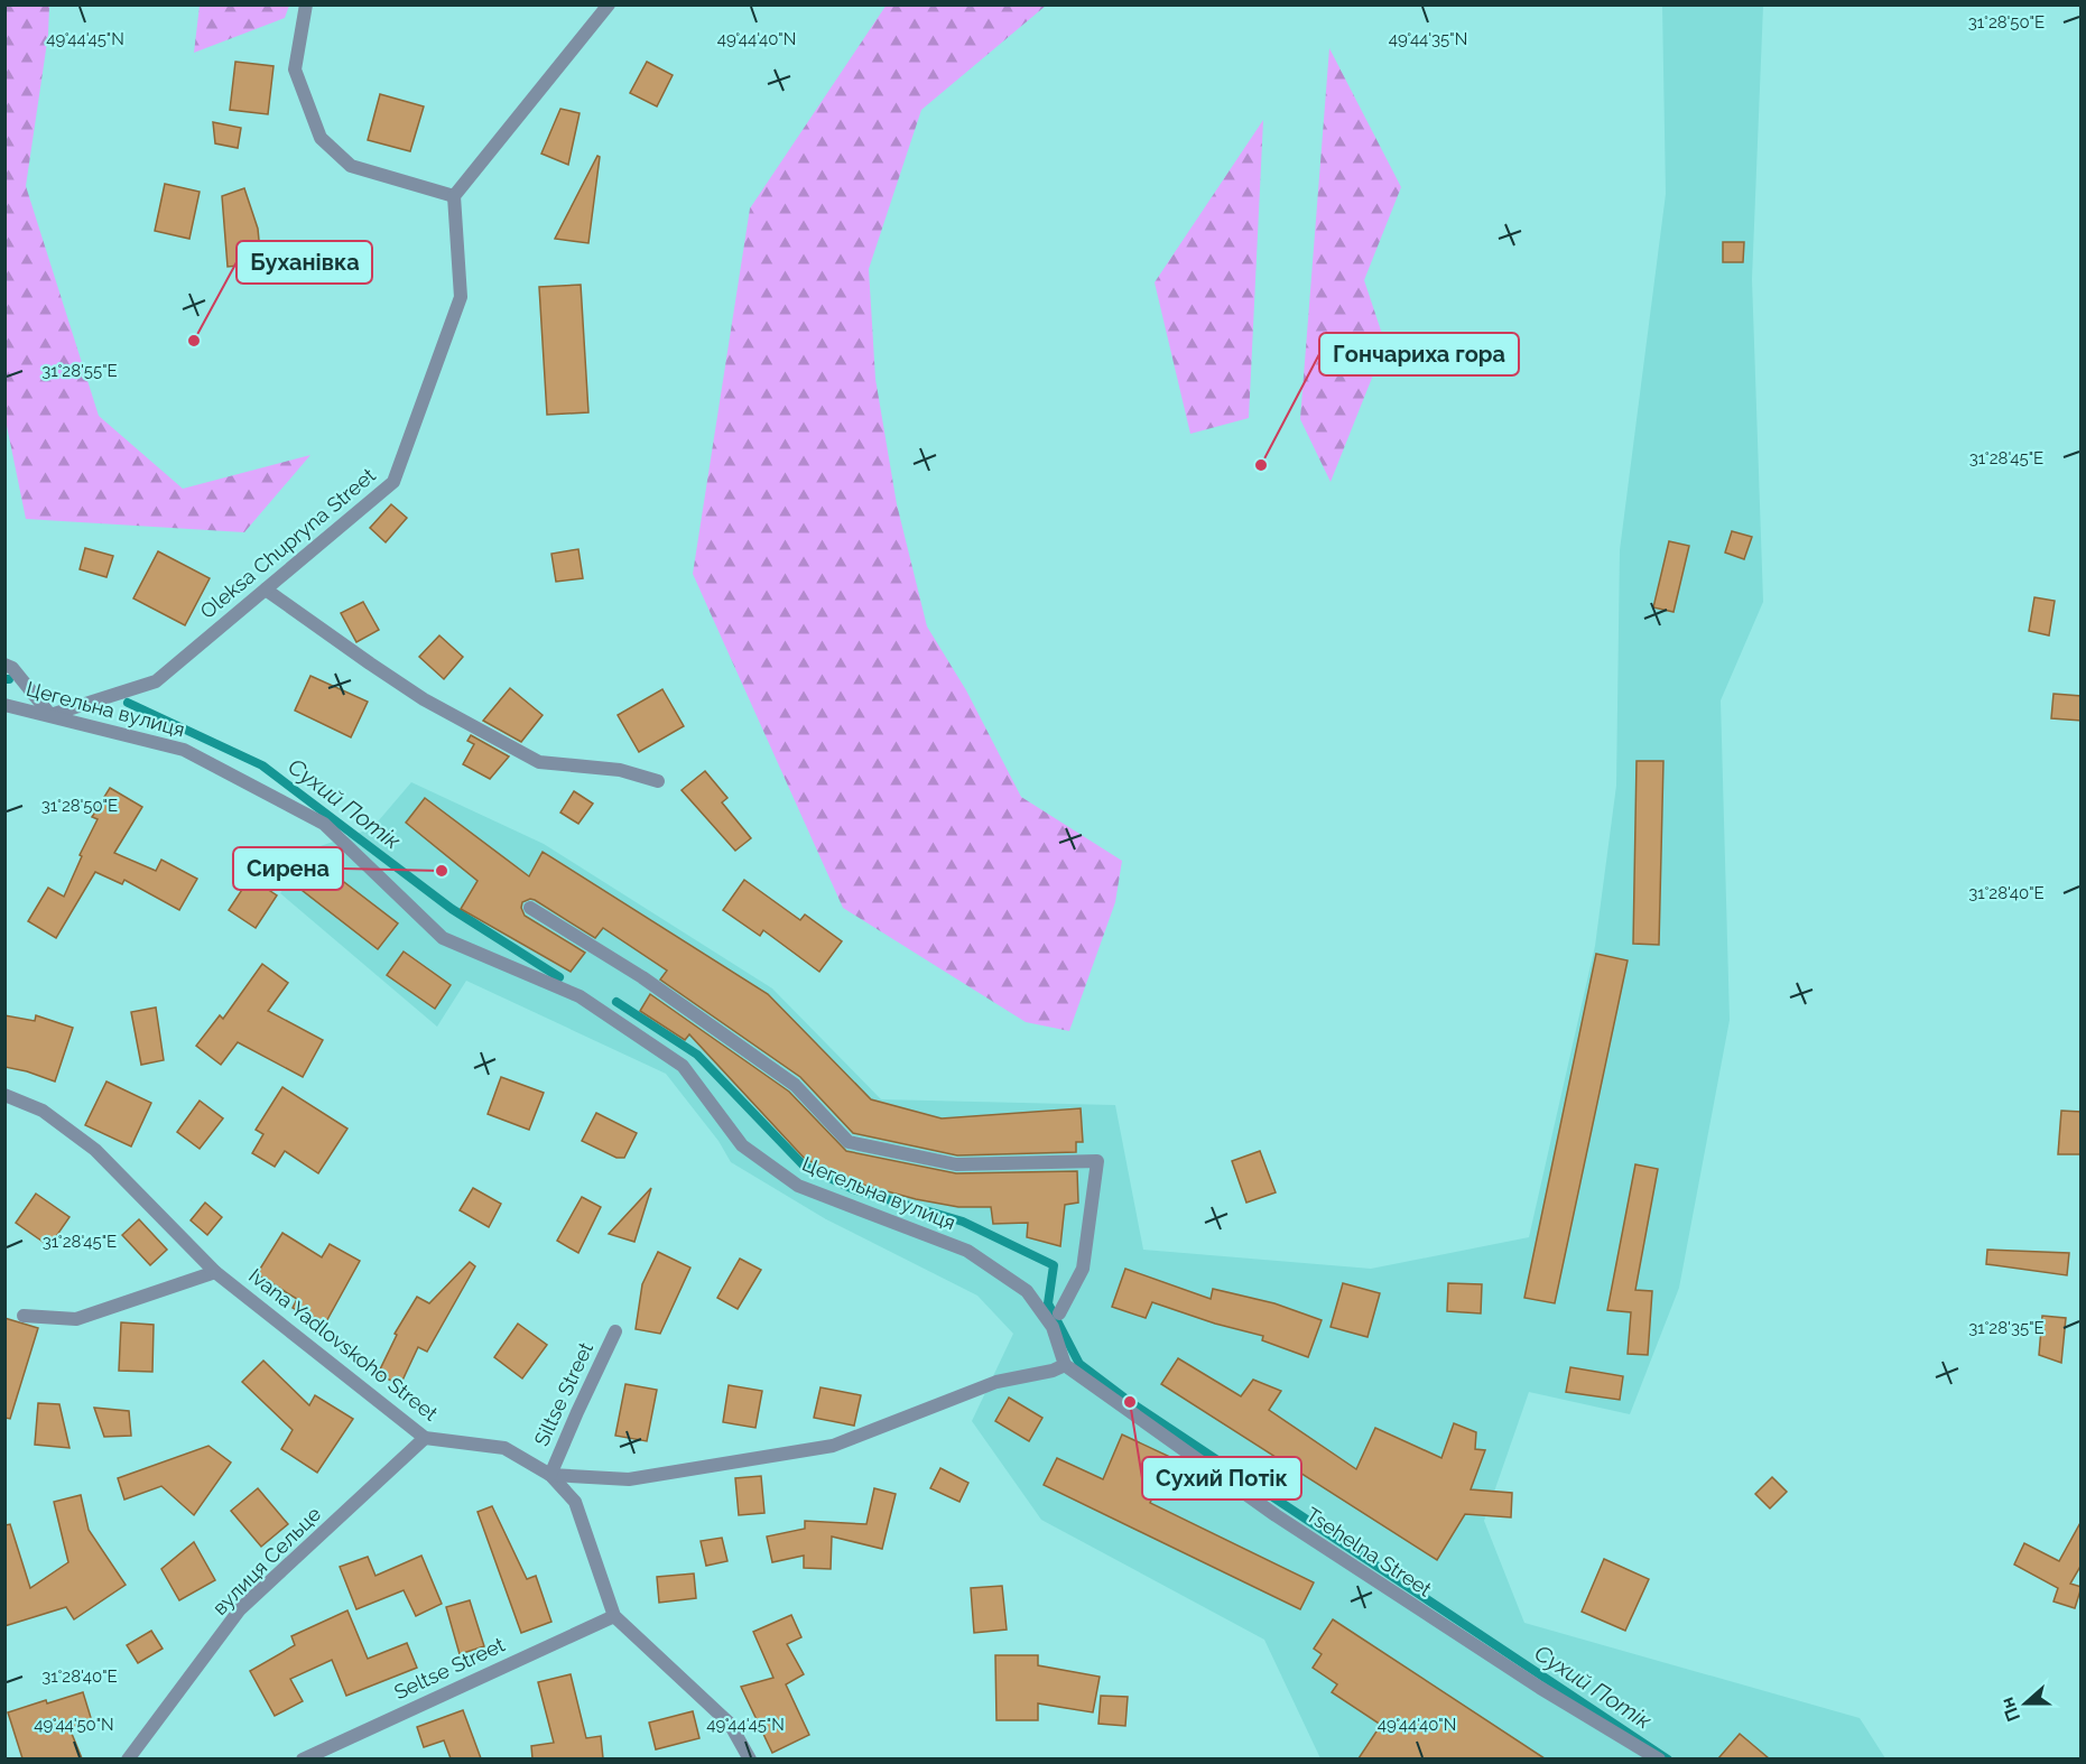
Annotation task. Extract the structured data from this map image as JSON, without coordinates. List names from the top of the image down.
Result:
{
  "streets": {
    "street": [
      "Oleksa Chupryna Street",
      "Цегельна вулиця",
      "Ivana Yadlovskoho Street",
      "Siltse Street",
      "Tsehelna Street",
      "вулиця Сельце",
      "Seltse Street"
    ]
  },
  "crossings": [
    ["Oleksa Chupryna Street", "Цегельна вулиця"],
    ["Цегельна вулиця", "Ivana Yadlovskoho Street"],
    ["Цегельна вулиця", "Tsehelna Street"],
    ["Ivana Yadlovskoho Street", "Siltse Street"],
    ["Ivana Yadlovskoho Street", "Tsehelna Street"],
    ["Ivana Yadlovskoho Street", "вулиця Сельце"]
  ],
  "water": ["Сухий Потік"],
  "places": [
    "Буханівка",
    "Гончариха гора",
    "Сирена",
    "Сухий Потік"
  ],
  "north": "left",
  "coordinates": [
    "31°28'50\"E",
    "49°44'45\"N",
    "49°44'40\"N",
    "49°44'35\"N",
    "31°28'55\"E",
    "31°28'45\"E",
    "31°28'40\"E",
    "31°28'35\"E",
    "49°44'50\"N"
  ]
}
